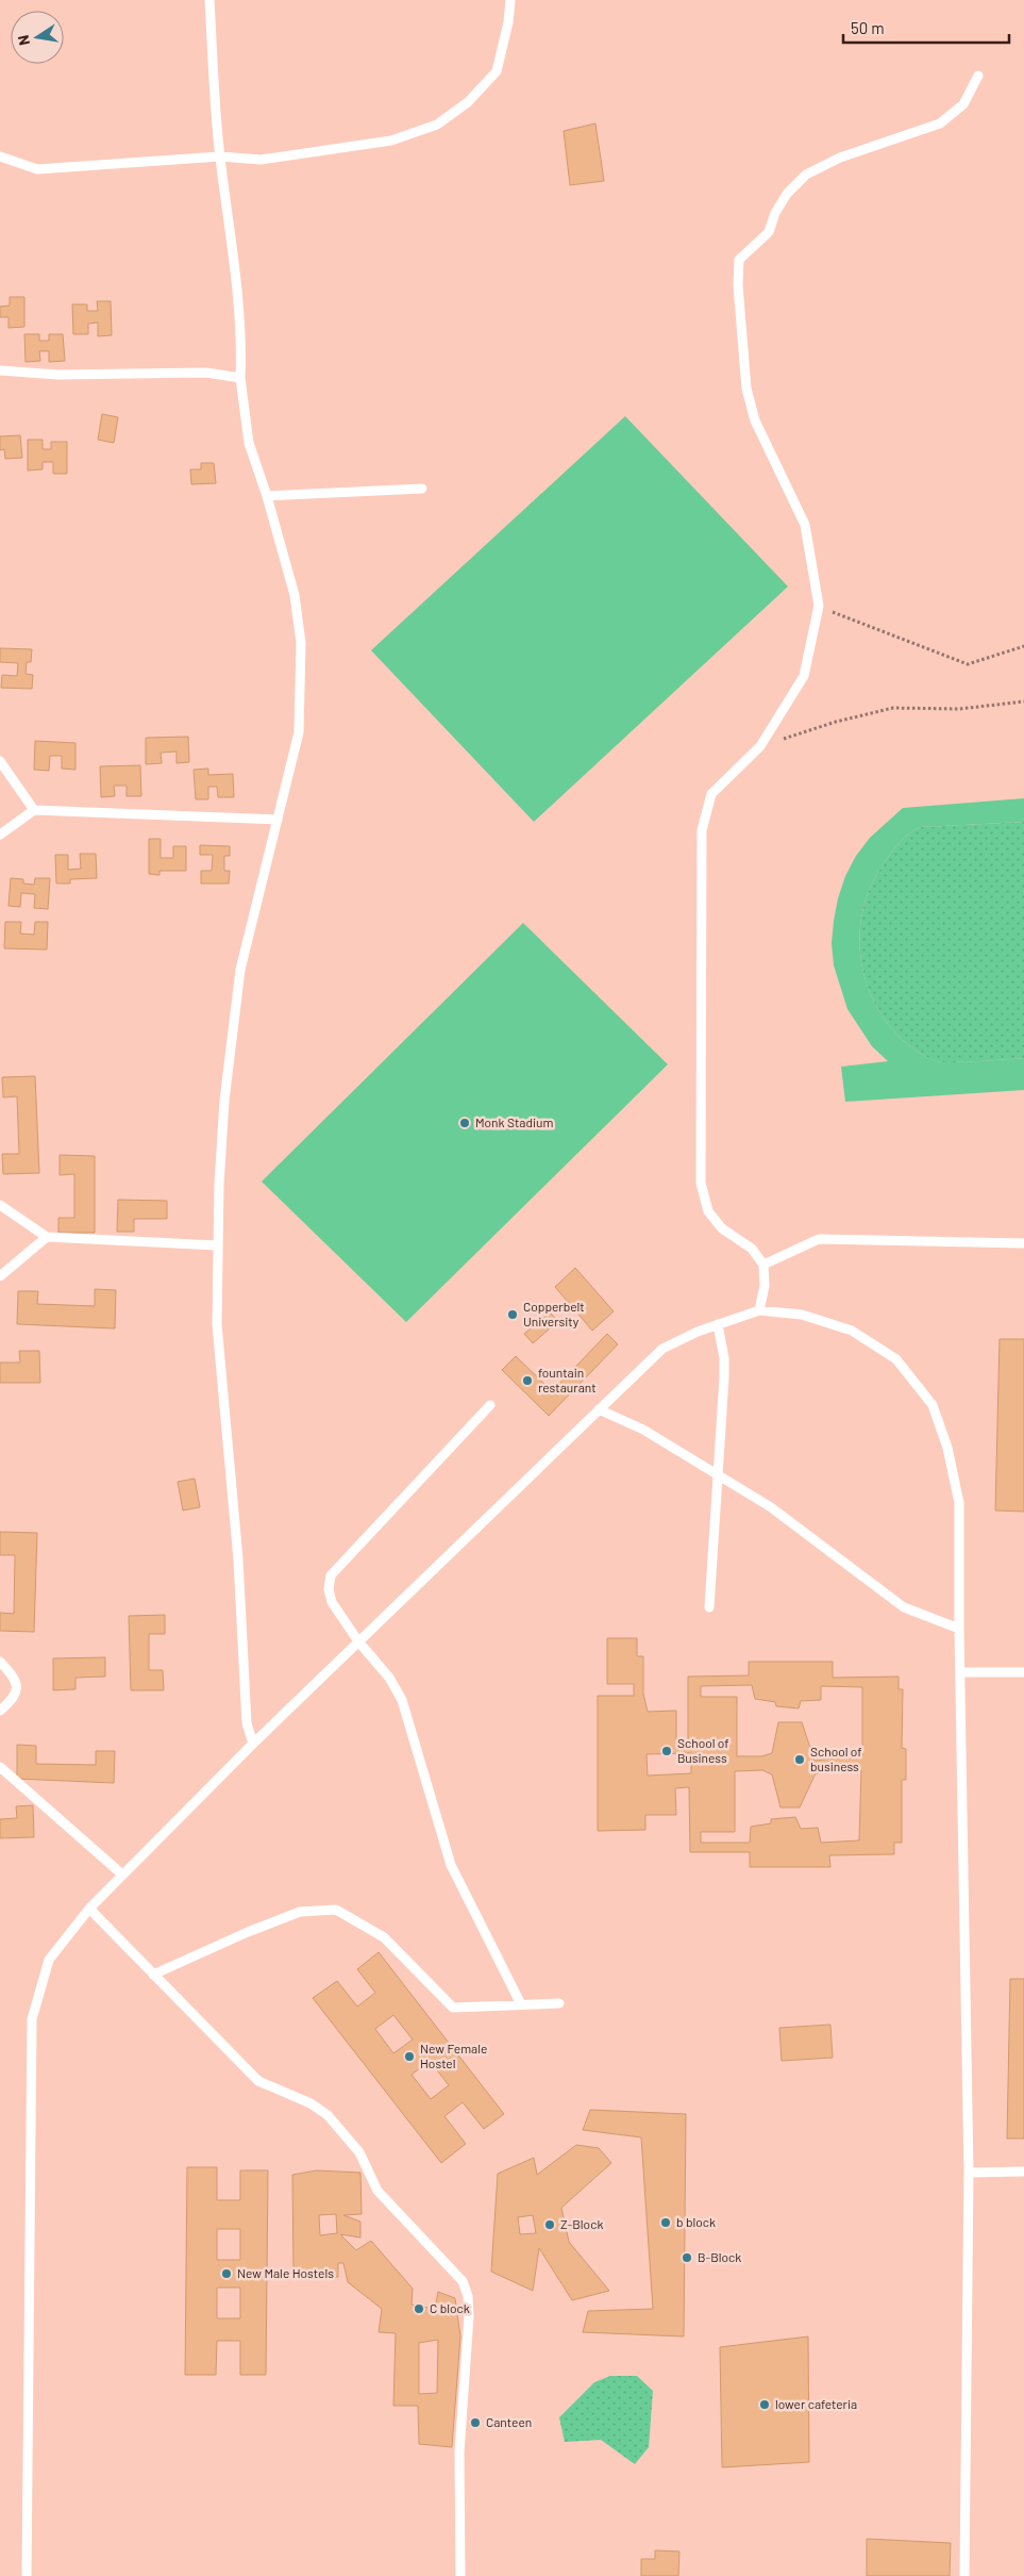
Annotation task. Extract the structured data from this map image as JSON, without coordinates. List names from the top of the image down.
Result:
{
  "places": [
    "Monk Stadium",
    "Copperbelt University",
    "fountain restaurant",
    "School of Business",
    "School of business",
    "New Female Hostel",
    "b block",
    "Z-Block",
    "B-Block",
    "New Male Hostels",
    "C block",
    "lower cafeteria",
    "Canteen"
  ],
  "scale_bar": "50 m",
  "north": "left"
}
